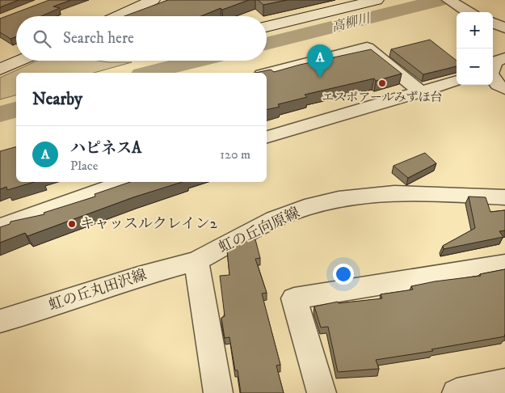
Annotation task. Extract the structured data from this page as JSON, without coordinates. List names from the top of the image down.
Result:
{
  "streets": {
    "street": ["虹の丘向原線", "虹の丘丸田沢線"]
  },
  "crossings": [
    ["虹の丘向原線", "虹の丘丸田沢線"]
  ],
  "water": ["高柳川"],
  "places": ["エスポアールみずほ台", "キャッスルクレイン2"],
  "page": {
    "map_buttons": ["+", "−"],
    "search": "Search here",
    "pins": "A",
    "heading": "Nearby",
    "list": [
      {
        "mark": "A",
        "name": "ハピネスA",
        "note": "Place",
        "value": "120 m"
      }
    ]
  }
}
